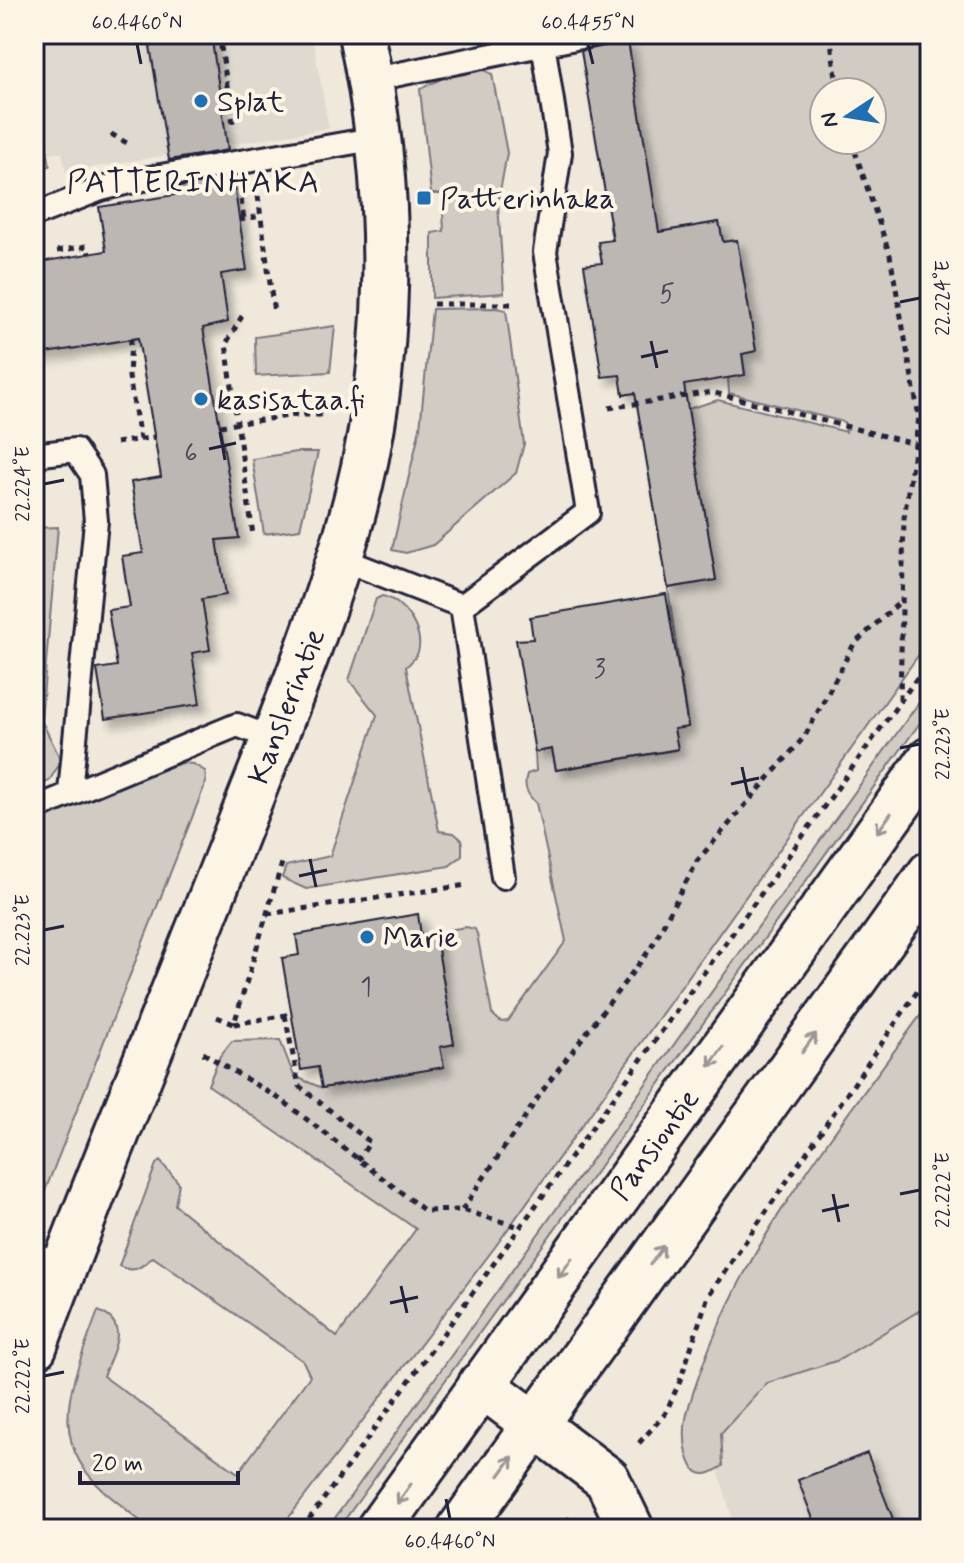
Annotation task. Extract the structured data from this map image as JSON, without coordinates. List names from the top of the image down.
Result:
{
  "streets": {
    "main road": ["Kanslerintie", "Pansiontie"]
  },
  "districts": ["PATTERINHAKA"],
  "places": {
    "other": ["Splat", "kasisataa.fi", "Marie"],
    "transit": ["Patterinhaka"]
  },
  "house_numbers": [
    "5",
    "6",
    "3",
    "1"
  ],
  "scale_bar": "20 m",
  "north": "left",
  "coordinates": [
    "60.4460°N",
    "60.4455°N",
    "22.224°E",
    "22.223°E",
    "22.222°E"
  ]
}
